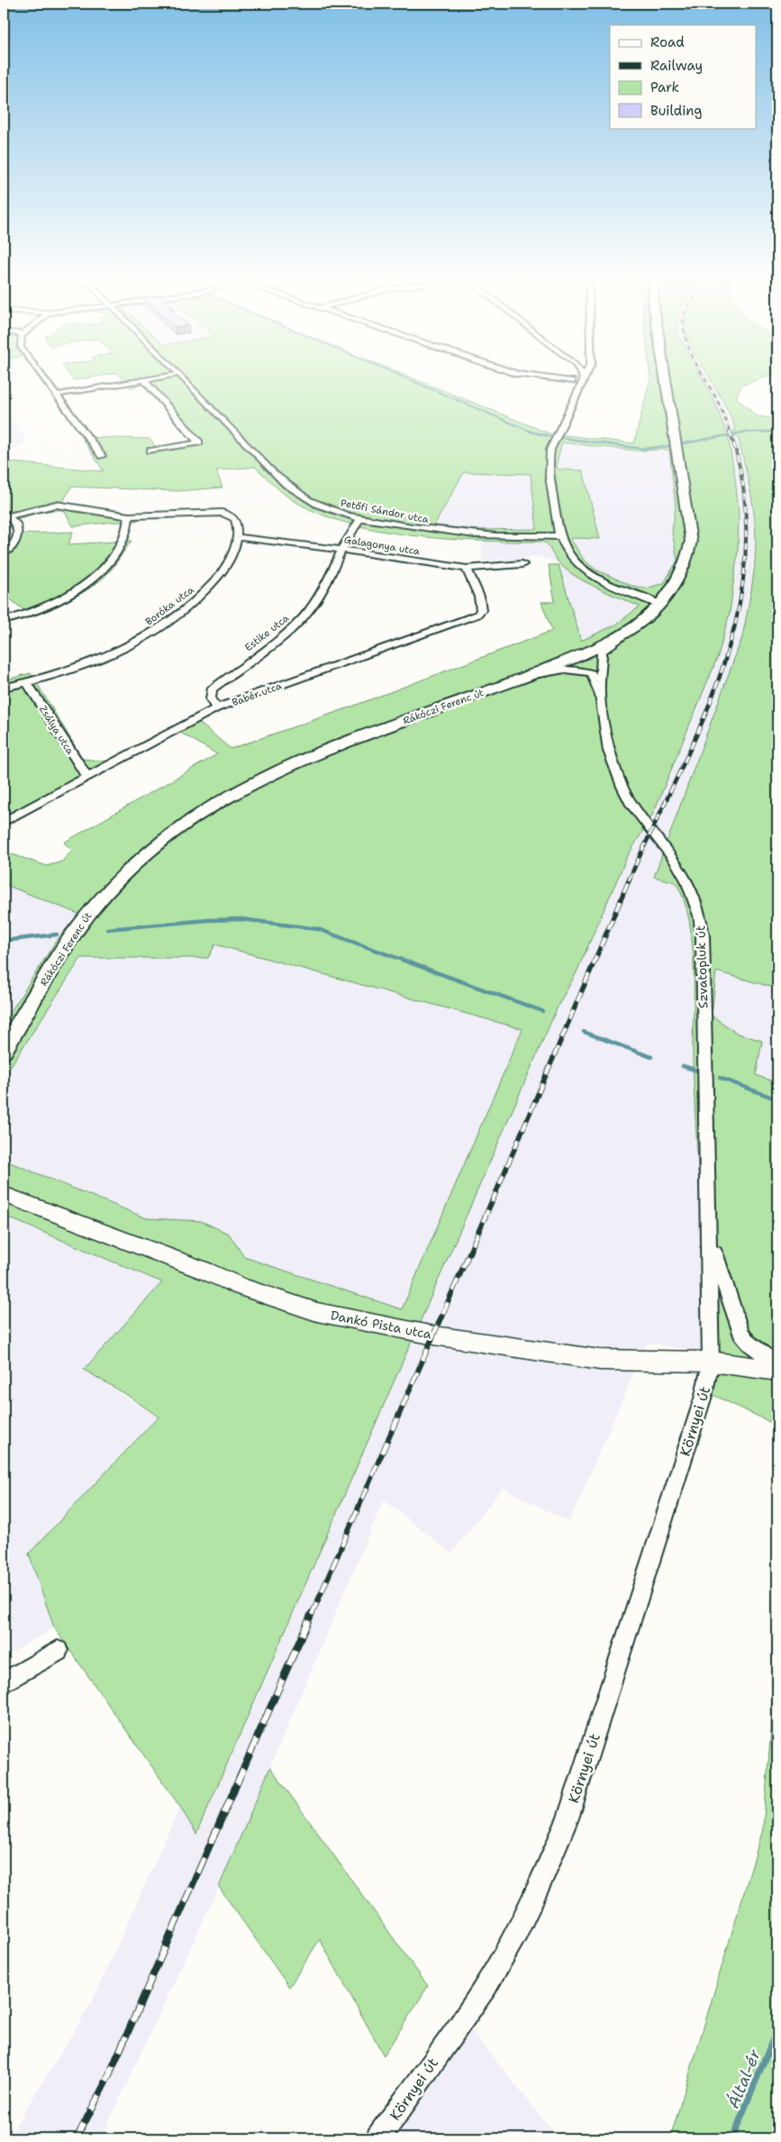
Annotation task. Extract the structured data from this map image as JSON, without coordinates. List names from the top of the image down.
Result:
{
  "streets": {
    "main road": ["Rákóczi Ferenc út"],
    "street": [
      "Petőfi Sándor utca",
      "Galagonya utca",
      "Boróka utca",
      "Estike utca",
      "Babér utca",
      "Zsálya utca",
      "Szvatopluk út",
      "Dankó Pista utca",
      "Környei út"
    ]
  },
  "crossings": [
    ["Petőfi Sándor utca", "Estike utca"],
    ["Galagonya utca", "Boróka utca"],
    ["Galagonya utca", "Estike utca"],
    ["Galagonya utca", "Babér utca"],
    ["Boróka utca", "Zsálya utca"],
    ["Estike utca", "Babér utca"],
    ["Babér utca", "Zsálya utca"],
    ["Rákóczi Ferenc út", "Szvatopluk út"],
    ["Szvatopluk út", "Dankó Pista utca"],
    ["Szvatopluk út", "Környei út"],
    ["Dankó Pista utca", "Környei út"]
  ],
  "water": ["Által-ér"],
  "legend": [
    "Road",
    "Railway",
    "Park",
    "Building"
  ]
}
